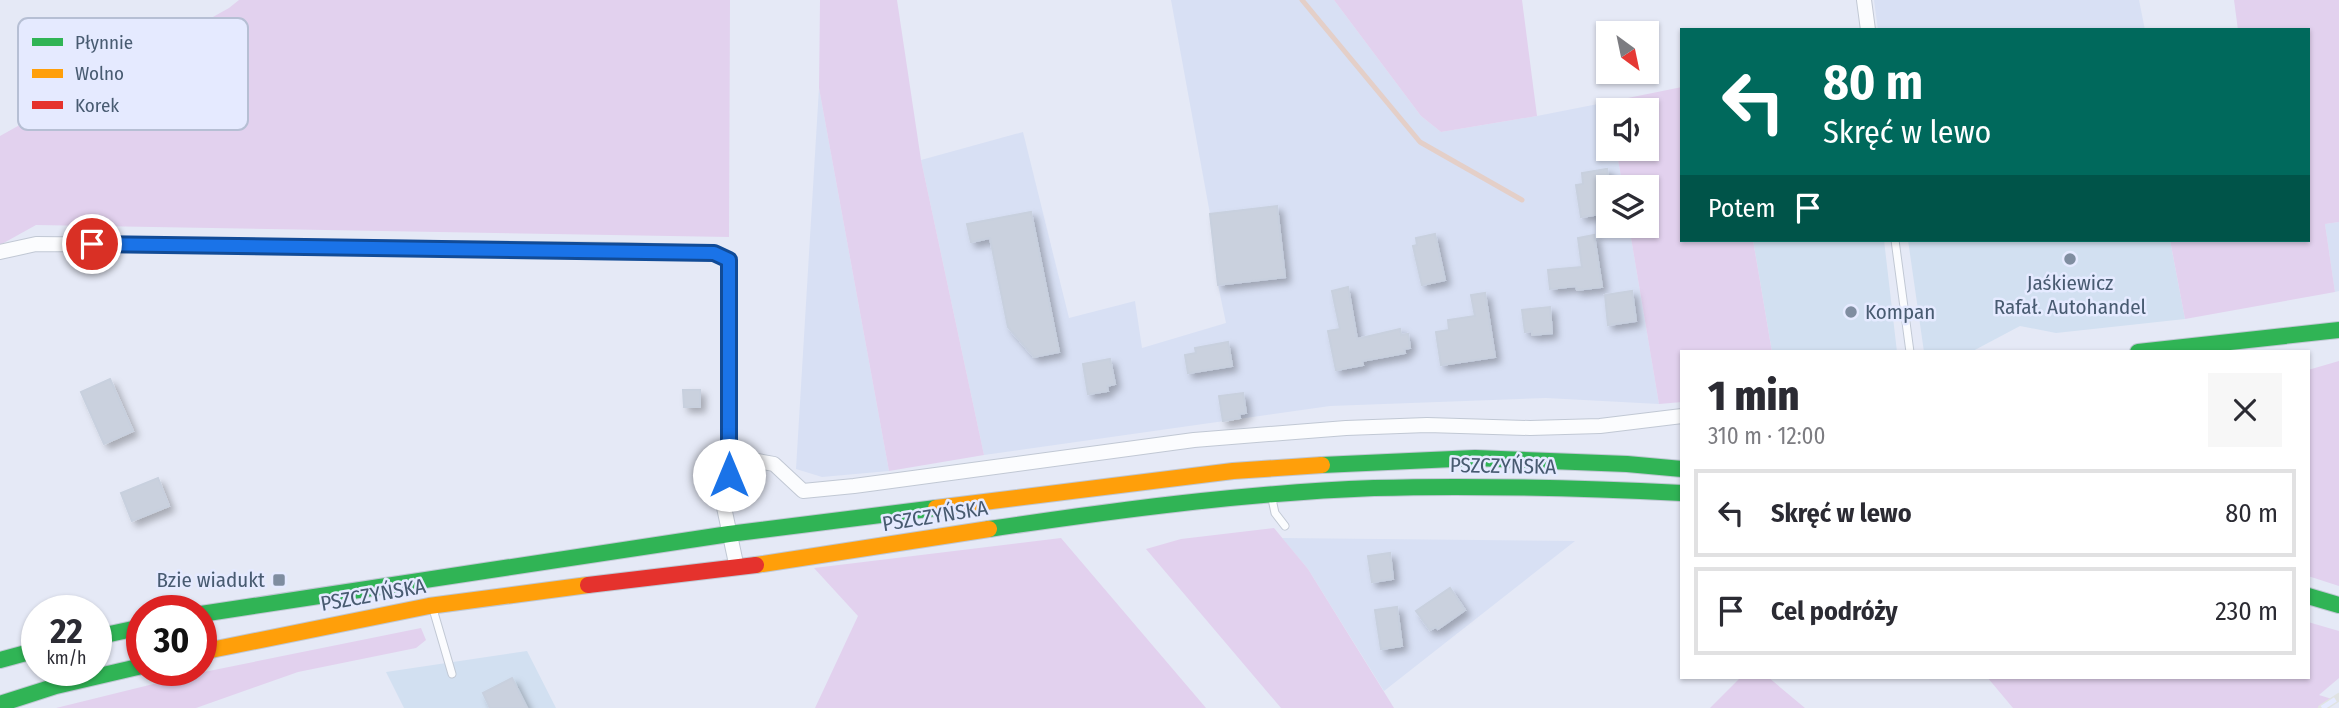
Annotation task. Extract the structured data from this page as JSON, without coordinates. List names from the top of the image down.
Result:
{
  "streets": {
    "main road": ["PSZCZYŃSKA"]
  },
  "places": {
    "other": ["Jaśkiewicz Rafał. Autohandel", "Kompan"],
    "transit": ["Bzie wiadukt"]
  },
  "legend": ["Płynnie", "Wolno", "Korek"],
  "north": "bottom right",
  "page": {
    "turn": ["80 m", "Skręć w lewo"],
    "then": "Potem",
    "heading": ["1 min", "310 m · 12:00"],
    "list": [
      {
        "name": "Skręć w lewo",
        "value": "80 m"
      },
      {
        "name": "Cel podróży",
        "value": "230 m"
      }
    ],
    "speed": "22 km/h",
    "limit": "30"
  }
}
